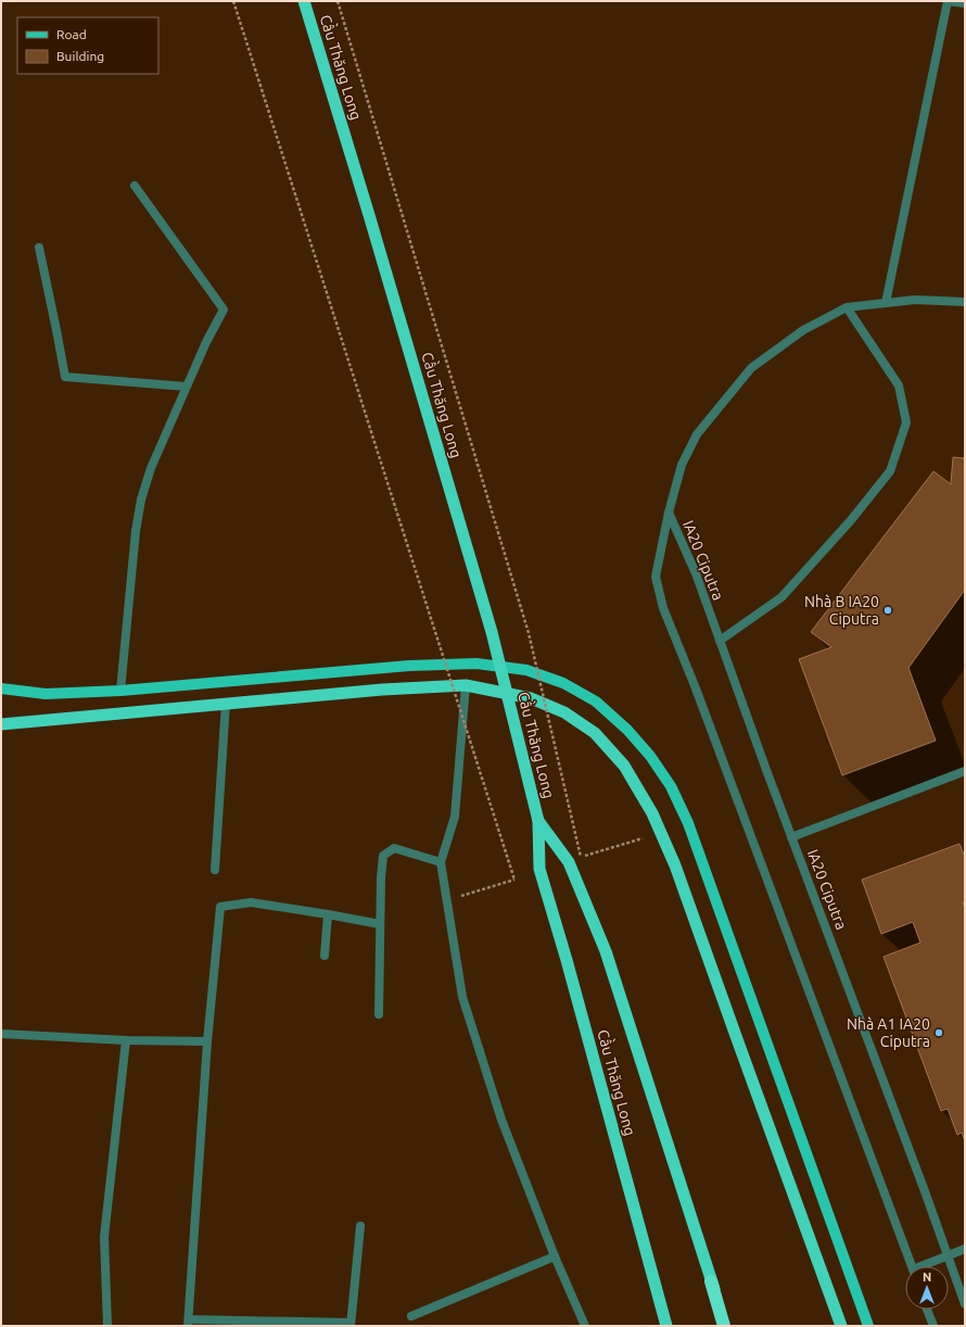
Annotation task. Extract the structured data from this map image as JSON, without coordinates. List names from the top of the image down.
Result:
{
  "streets": {
    "highway": ["Cầu Thăng Long"],
    "street": ["IA20 Ciputra"]
  },
  "places": ["Nhà B IA20 Ciputra", "Nhà A1 IA20 Ciputra"],
  "legend": ["Road", "Building"],
  "north": "top"
}
